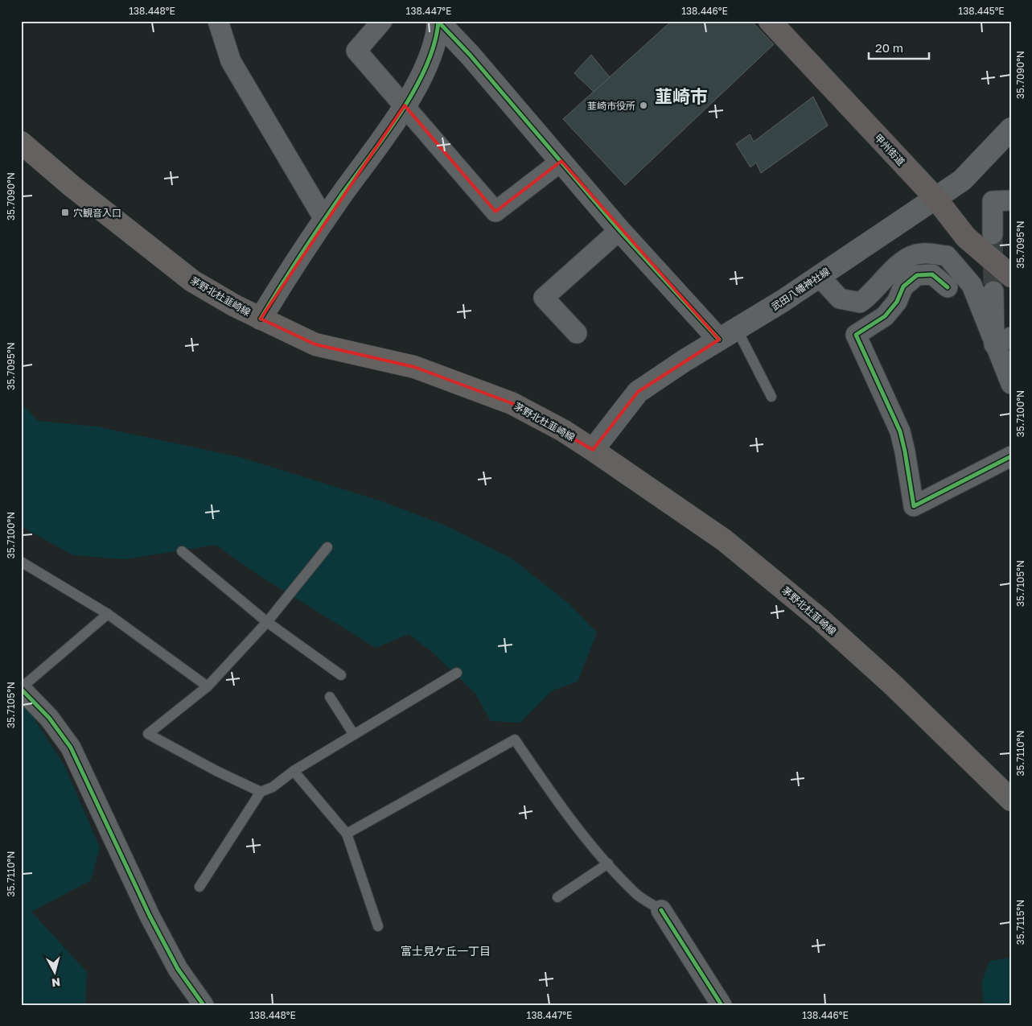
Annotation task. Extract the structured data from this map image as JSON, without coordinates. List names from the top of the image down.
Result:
{
  "streets": {
    "highway": ["甲州街道"],
    "main road": ["茅野北杜韮崎線"],
    "street": ["武田八幡神社線"]
  },
  "crossings": [
    ["甲州街道", "武田八幡神社線"],
    ["武田八幡神社線", "茅野北杜韮崎線"]
  ],
  "districts": ["韮崎市", "富士見ケ丘一丁目"],
  "places": {
    "other": ["韮崎市役所"],
    "transit": ["穴観音入口"]
  },
  "scale_bar": "20 m",
  "north": "bottom",
  "coordinates": [
    "138.448°E",
    "138.447°E",
    "138.446°E",
    "138.445°E",
    "35.7090°N",
    "35.7095°N",
    "35.7100°N",
    "35.7105°N",
    "35.7110°N",
    "35.7115°N"
  ]
}
